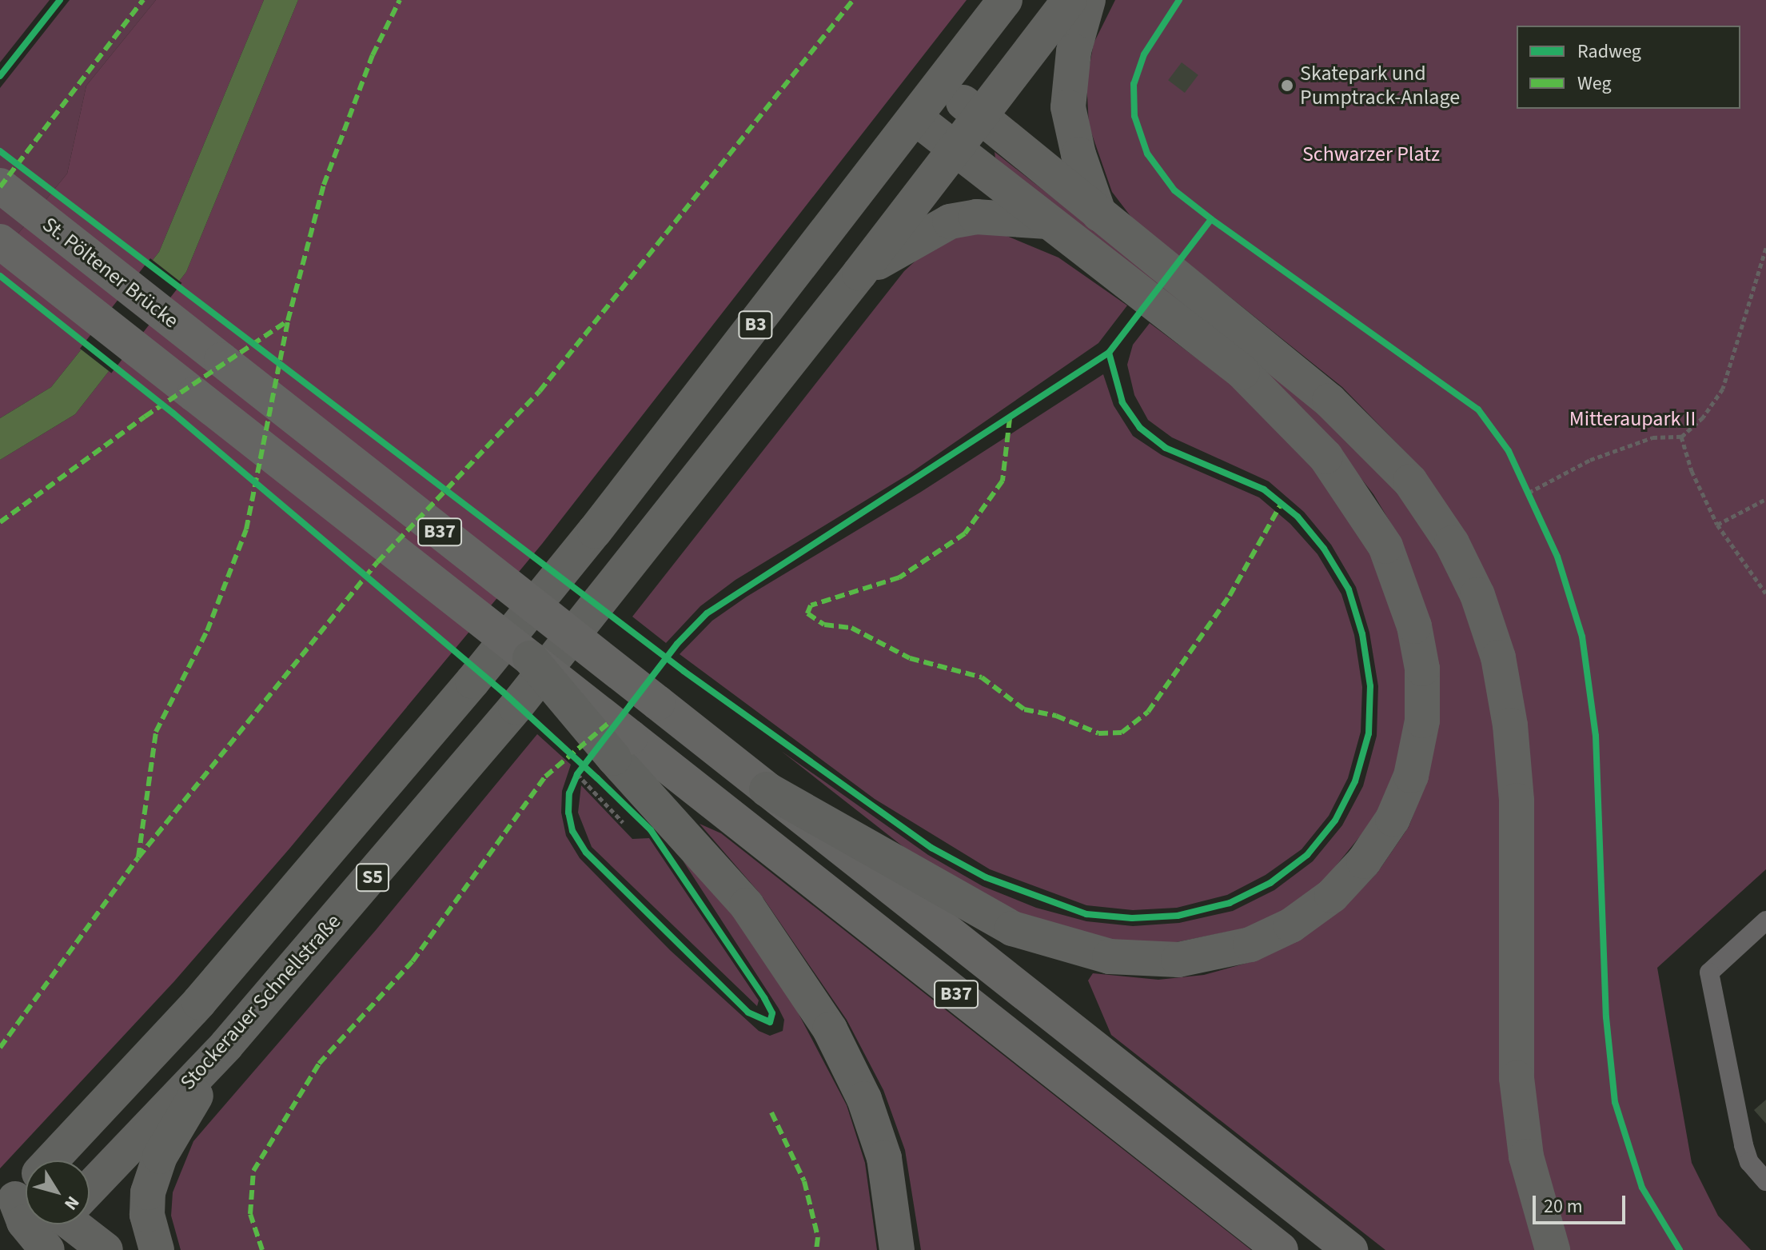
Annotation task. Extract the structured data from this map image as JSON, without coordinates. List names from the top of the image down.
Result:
{
  "streets": {
    "highway": ["B3", "S5", "Stockerauer Schnellstraße"],
    "main road": ["St. Pöltener Brücke", "B37"]
  },
  "crossings": [
    ["St. Pöltener Brücke", "B37"],
    ["B3", "Stockerauer Schnellstraße"]
  ],
  "parks": ["Schwarzer Platz", "Mitteraupark II"],
  "places": ["Skatepark und Pumptrack-Anlage"],
  "legend": ["Radweg", "Weg"],
  "scale_bar": "20 m",
  "north": "bottom right"
}
